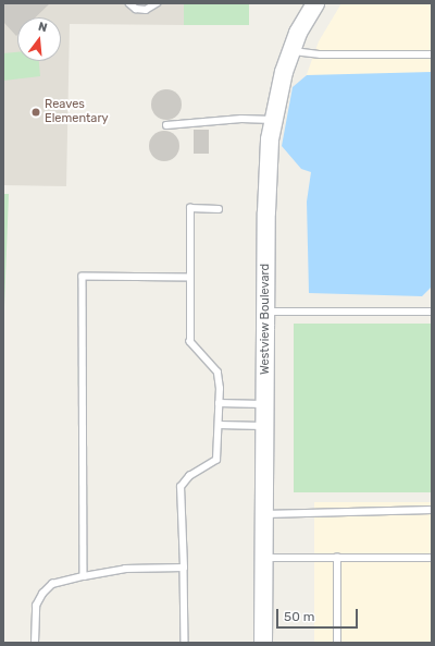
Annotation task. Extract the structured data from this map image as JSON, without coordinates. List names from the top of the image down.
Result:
{
  "streets": {
    "street": ["Westview Boulevard"]
  },
  "places": ["Reaves Elementary"],
  "scale_bar": "50 m",
  "north": "top"
}
